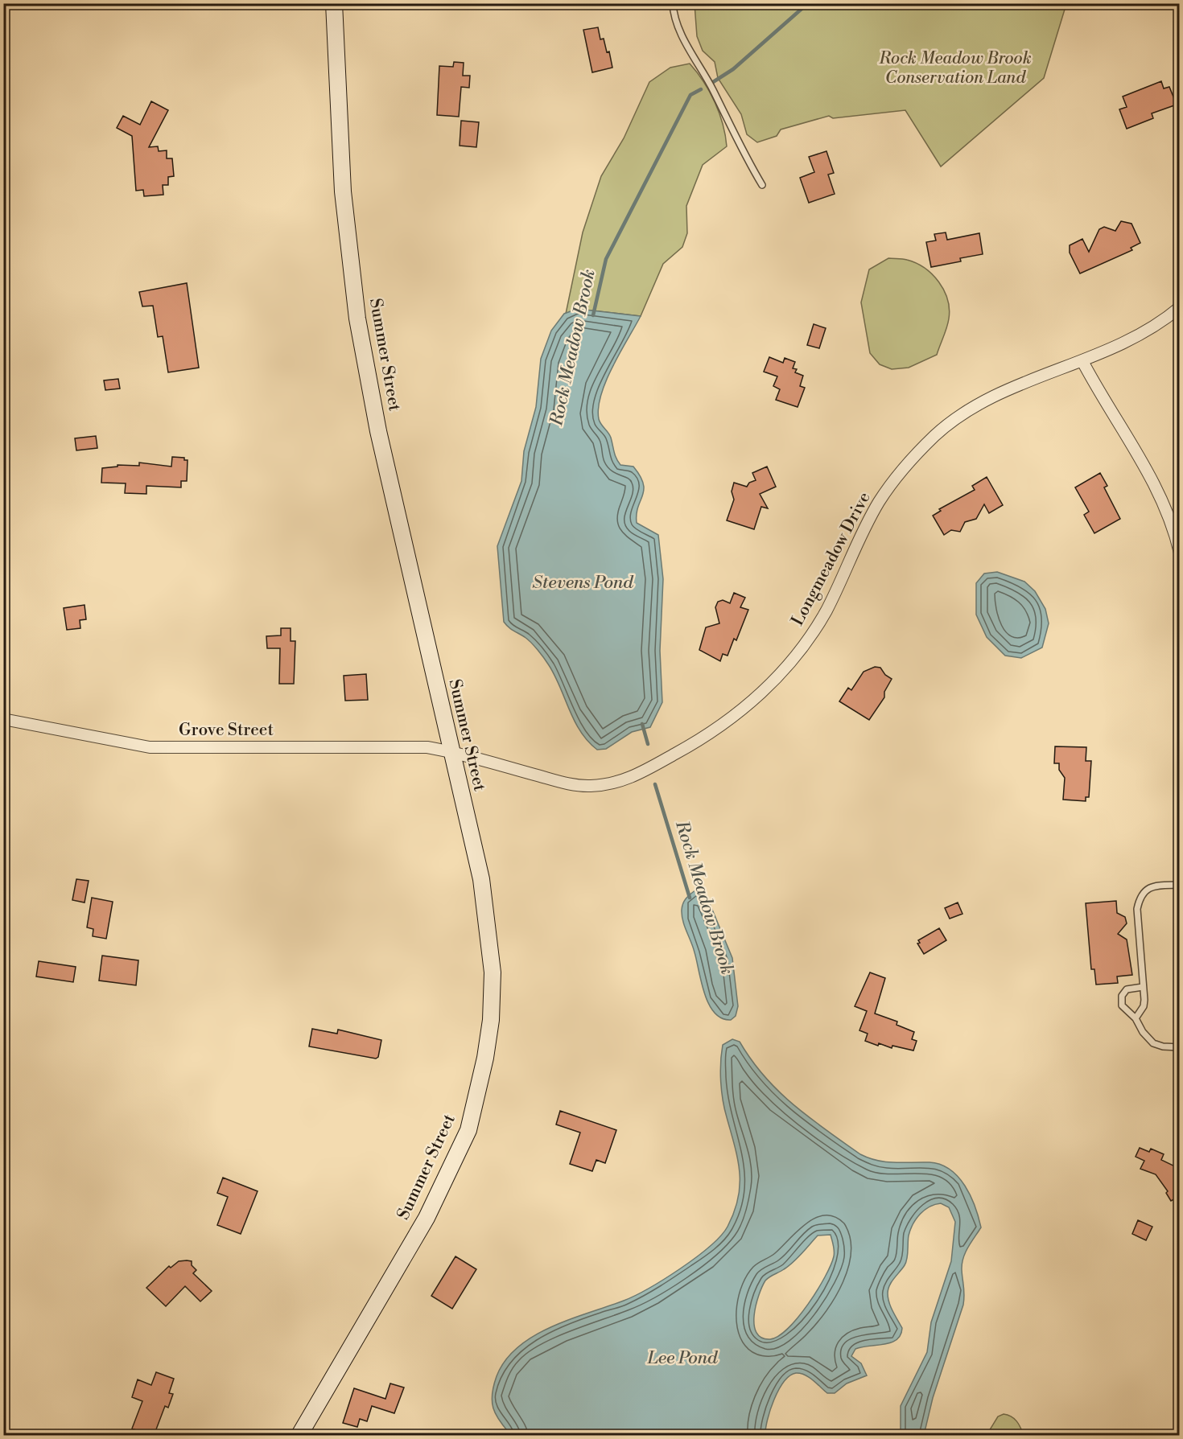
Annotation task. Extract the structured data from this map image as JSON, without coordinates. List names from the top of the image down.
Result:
{
  "streets": {
    "main road": ["Summer Street"],
    "street": ["Longmeadow Drive", "Grove Street"]
  },
  "crossings": [
    ["Summer Street", "Longmeadow Drive"],
    ["Summer Street", "Grove Street"],
    ["Longmeadow Drive", "Grove Street"]
  ],
  "water": ["Rock Meadow Brook", "Stevens Pond", "Lee Pond"],
  "parks": ["Rock Meadow Brook Conservation Land"]
}
